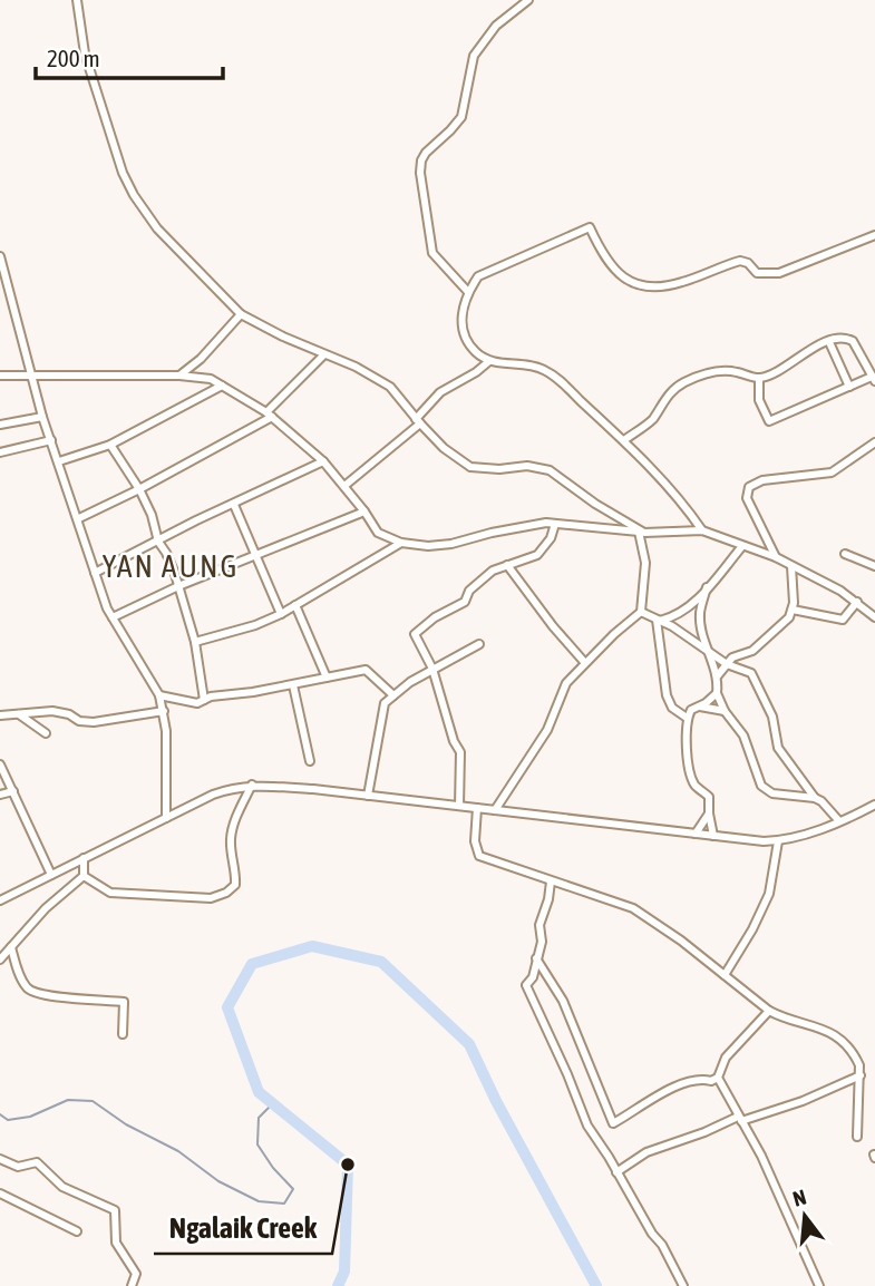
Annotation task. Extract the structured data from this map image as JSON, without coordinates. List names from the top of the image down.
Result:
{
  "districts": ["YAN AUNG"],
  "places": ["Ngalaik Creek"],
  "scale_bar": "200 m",
  "north": "top"
}
